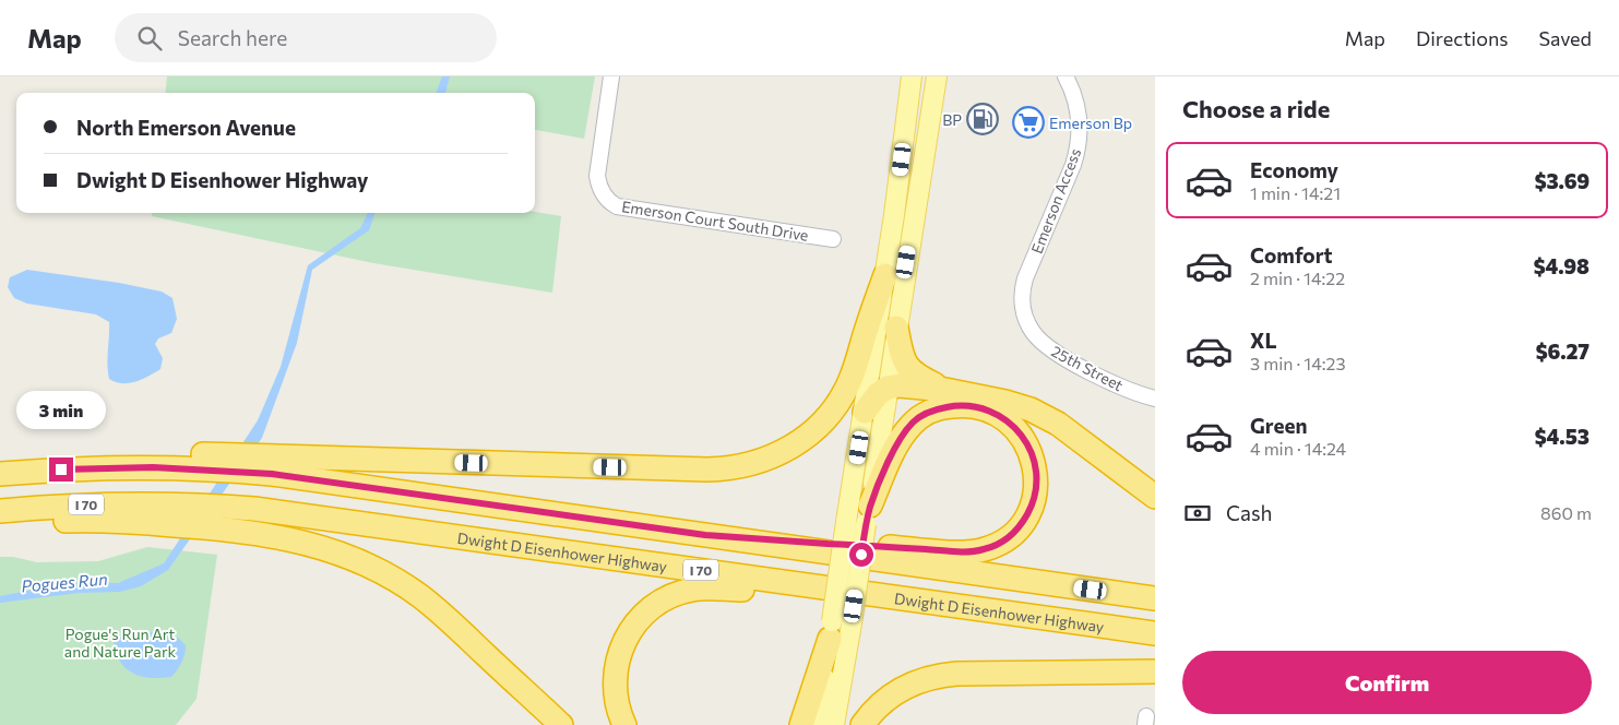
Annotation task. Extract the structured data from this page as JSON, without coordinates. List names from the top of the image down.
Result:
{
  "streets": {
    "highway": ["I 70", "Dwight D Eisenhower Highway"],
    "street": ["Emerson Access", "Emerson Court South Drive", "25th Street"]
  },
  "crossings": [
    ["Emerson Access", "25th Street"]
  ],
  "water": ["Pogues Run"],
  "parks": ["Pogue's Run Art and Nature Park"],
  "places": {
    "fuel station": ["BP"],
    "supermarket": ["Emerson Bp"]
  },
  "page": {
    "header": "Map",
    "search": "Search here",
    "nav": ["Map", "Directions", "Saved"],
    "heading": "Choose a ride",
    "banner": ["North Emerson Avenue", "Dwight D Eisenhower Highway"],
    "list": [
      {
        "name": "Economy",
        "note": "1 min · 14:21",
        "value": "$3.69"
      },
      {
        "name": "Comfort",
        "note": "2 min · 14:22",
        "value": "$4.98"
      },
      {
        "name": "XL",
        "note": "3 min · 14:23",
        "value": "$6.27"
      },
      {
        "name": "Green",
        "note": "4 min · 14:24",
        "value": "$4.53"
      }
    ],
    "bubble": "3 min",
    "pay": ["Cash", "860 m"],
    "buttons": "Confirm"
  }
}
